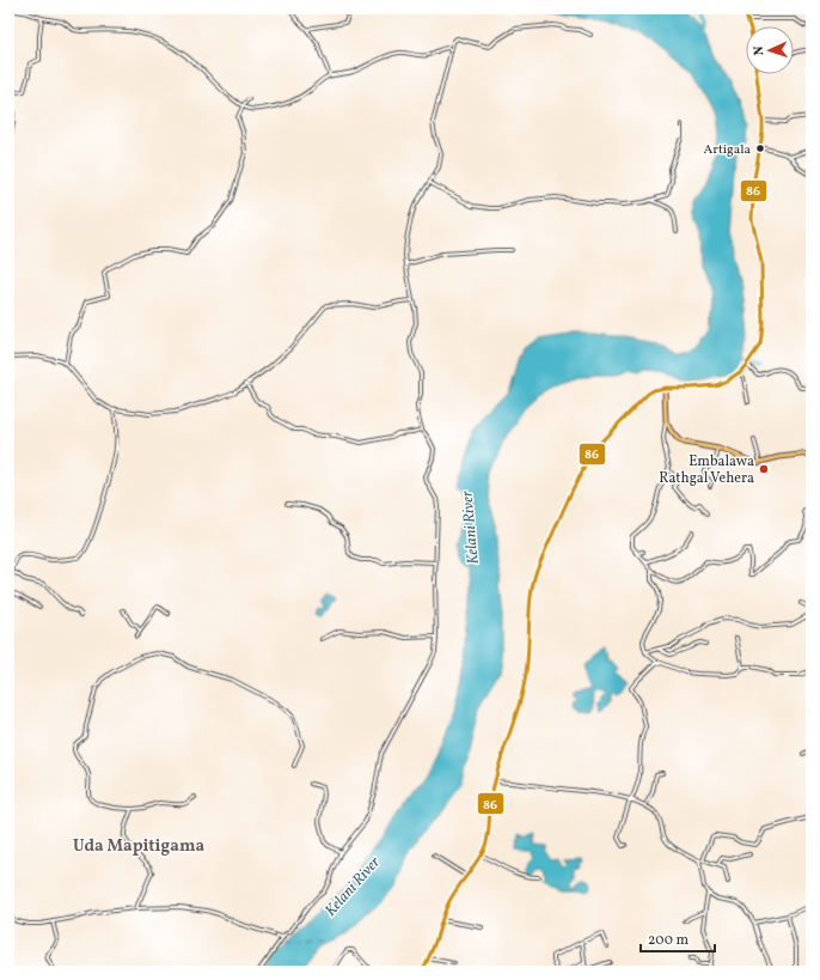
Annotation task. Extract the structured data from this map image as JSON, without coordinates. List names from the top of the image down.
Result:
{
  "districts": ["Uda Mapitigama"],
  "water": ["Kelani River"],
  "places": ["Artigala", "Embalawa Rathgal Vehera"],
  "lines": ["transit line 86"],
  "scale_bar": "200 m",
  "north": "left"
}
